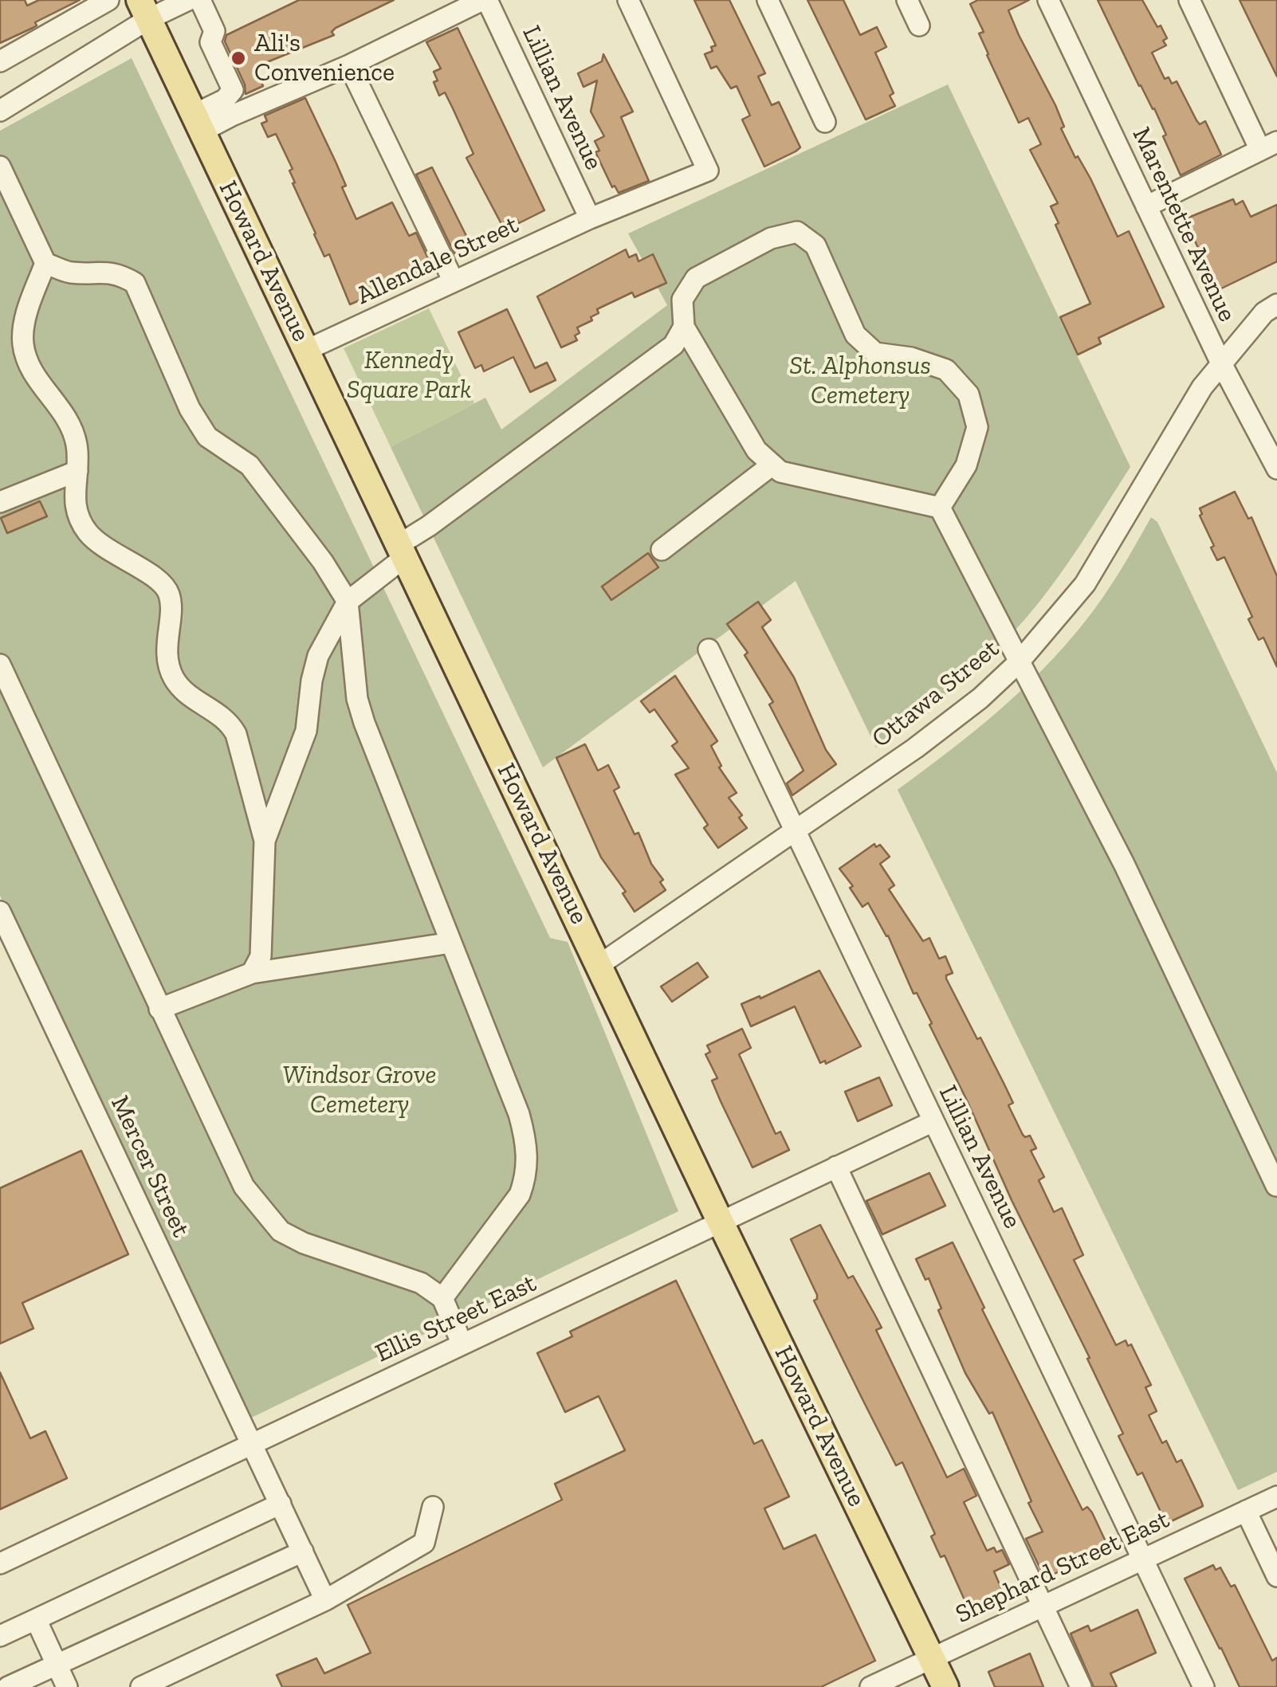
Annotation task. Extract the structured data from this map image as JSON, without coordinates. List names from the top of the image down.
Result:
{
  "streets": {
    "main road": ["Howard Avenue"],
    "street": [
      "Lillian Avenue",
      "Marentette Avenue",
      "Allendale Street",
      "Ottawa Street",
      "Mercer Street",
      "Ellis Street East",
      "Shephard Street East"
    ]
  },
  "crossings": [
    ["Lillian Avenue", "Allendale Street"],
    ["Lillian Avenue", "Ottawa Street"],
    ["Lillian Avenue", "Ellis Street East"],
    ["Lillian Avenue", "Shephard Street East"],
    ["Marentette Avenue", "Ottawa Street"],
    ["Allendale Street", "Howard Avenue"],
    ["Howard Avenue", "Ottawa Street"],
    ["Howard Avenue", "Ellis Street East"],
    ["Howard Avenue", "Shephard Street East"],
    ["Mercer Street", "Ellis Street East"]
  ],
  "parks": ["Kennedy Square Park", "St. Alphonsus Cemetery", "Windsor Grove Cemetery"],
  "places": ["Ali's Convenience"]
}
